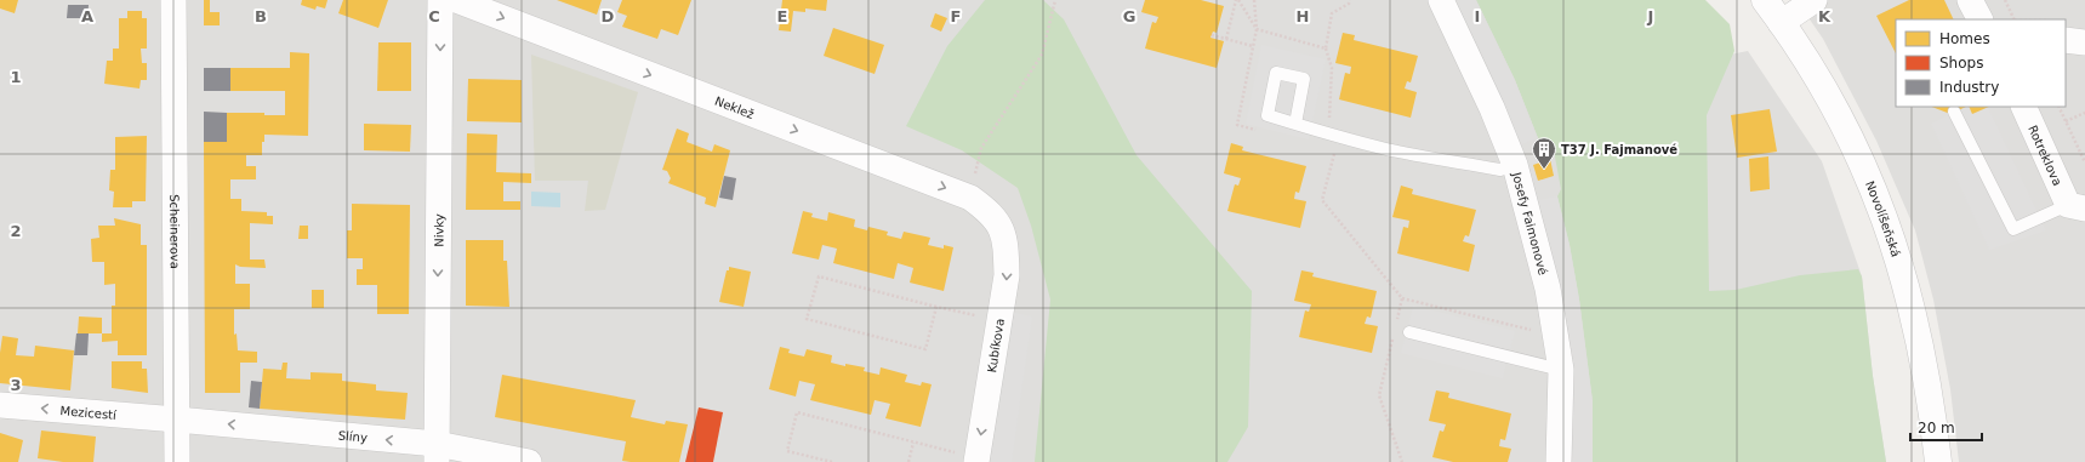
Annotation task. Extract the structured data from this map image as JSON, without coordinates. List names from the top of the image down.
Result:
{
  "streets": {
    "street": [
      "Neklež",
      "Rotreklova",
      "Novolíšeňská",
      "Josefy Faimonové",
      "Nivky",
      "Scheinerova",
      "Kubíkova",
      "Mezicestí",
      "Slíny"
    ]
  },
  "crossings": [
    ["Neklež", "Kubíkova"],
    ["Nivky", "Slíny"],
    ["Scheinerova", "Mezicestí"],
    ["Scheinerova", "Slíny"],
    ["Mezicestí", "Slíny"]
  ],
  "one_way": [
    "Neklež",
    "Nivky",
    "Kubíkova",
    "Mezicestí",
    "Slíny"
  ],
  "places": {
    "building": ["T37 J. Fajmanové"]
  },
  "legend": ["Homes", "Shops", "Industry"],
  "scale_bar": "20 m",
  "grid": {
    "columns": [
      "A",
      "B",
      "C",
      "D",
      "E",
      "F",
      "G",
      "H",
      "I",
      "J",
      "K"
    ],
    "rows": ["1", "2", "3"]
  }
}
